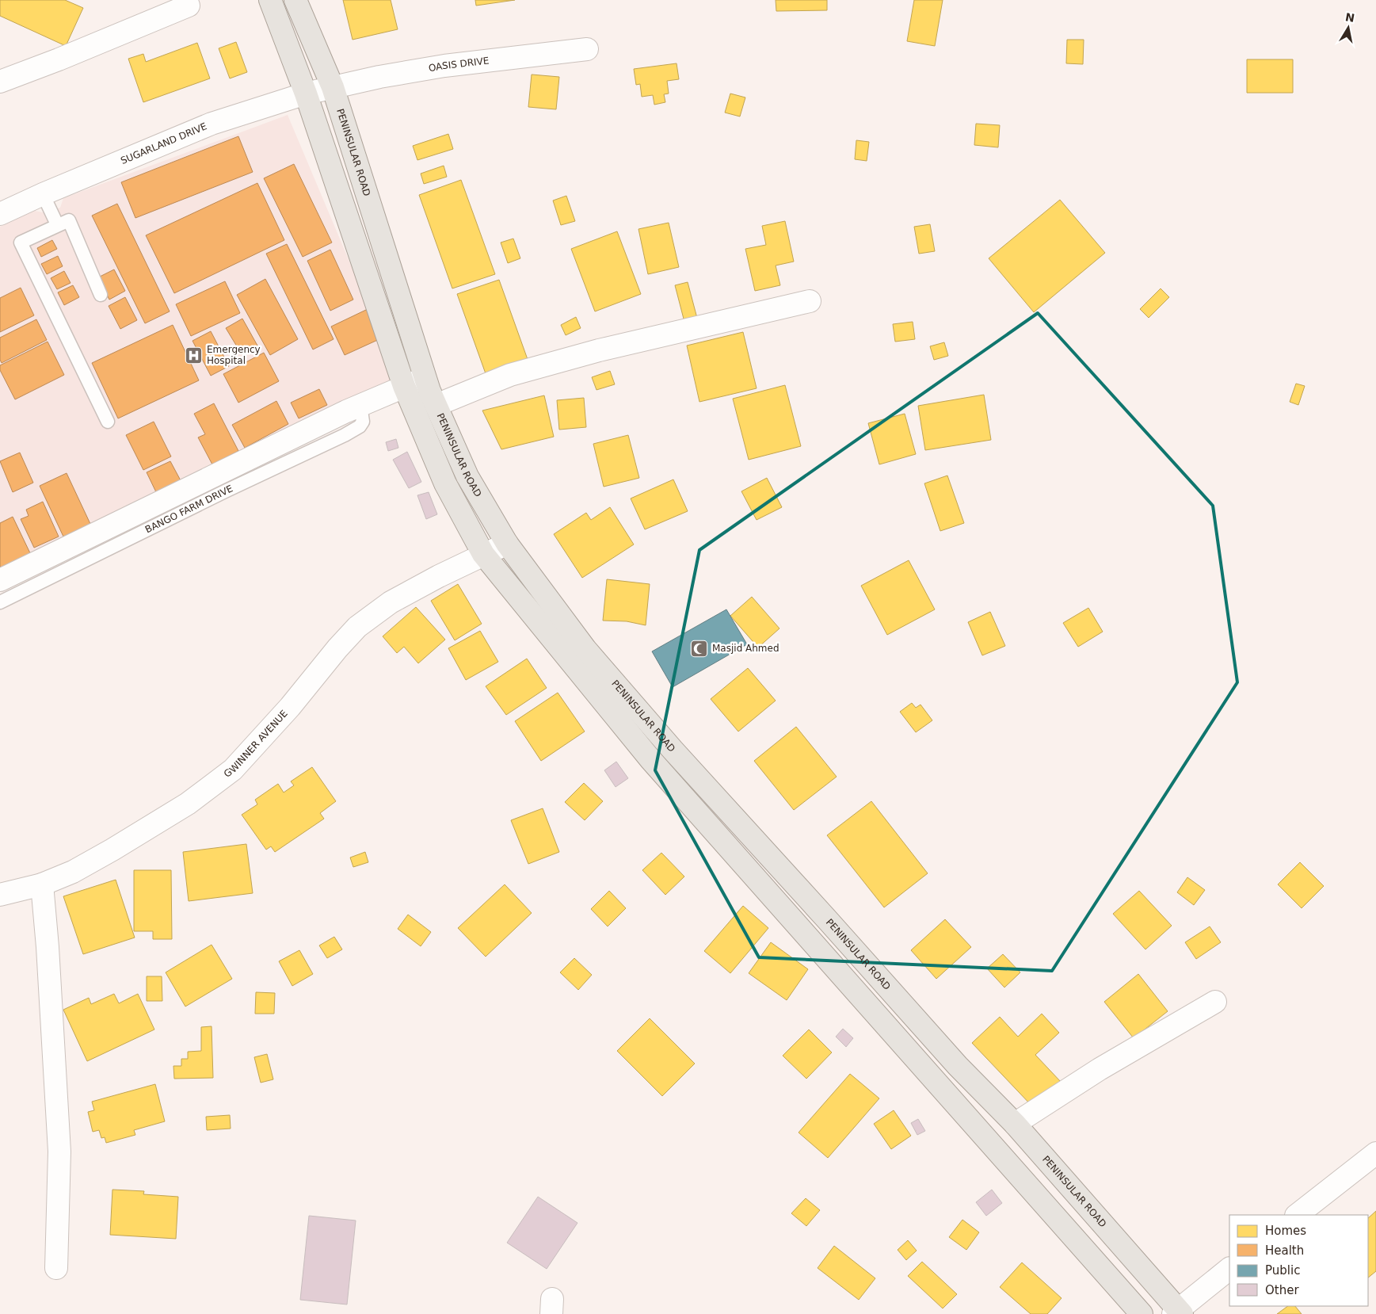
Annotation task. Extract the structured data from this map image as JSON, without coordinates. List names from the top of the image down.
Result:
{
  "streets": {
    "main road": ["PENINSULAR ROAD"],
    "street": ["OASIS DRIVE", "SUGARLAND DRIVE", "GWINNER AVENUE"],
    "lane": ["BANGO FARM DRIVE"]
  },
  "crossings": [
    ["OASIS DRIVE", "SUGARLAND DRIVE"],
    ["OASIS DRIVE", "PENINSULAR ROAD"],
    ["SUGARLAND DRIVE", "PENINSULAR ROAD"],
    ["PENINSULAR ROAD", "GWINNER AVENUE"]
  ],
  "places": {
    "hospital": ["Emergency Hospital"],
    "mosque": ["Masjid Ahmed"]
  },
  "legend": [
    "Homes",
    "Health",
    "Public",
    "Other"
  ],
  "north": "top"
}
